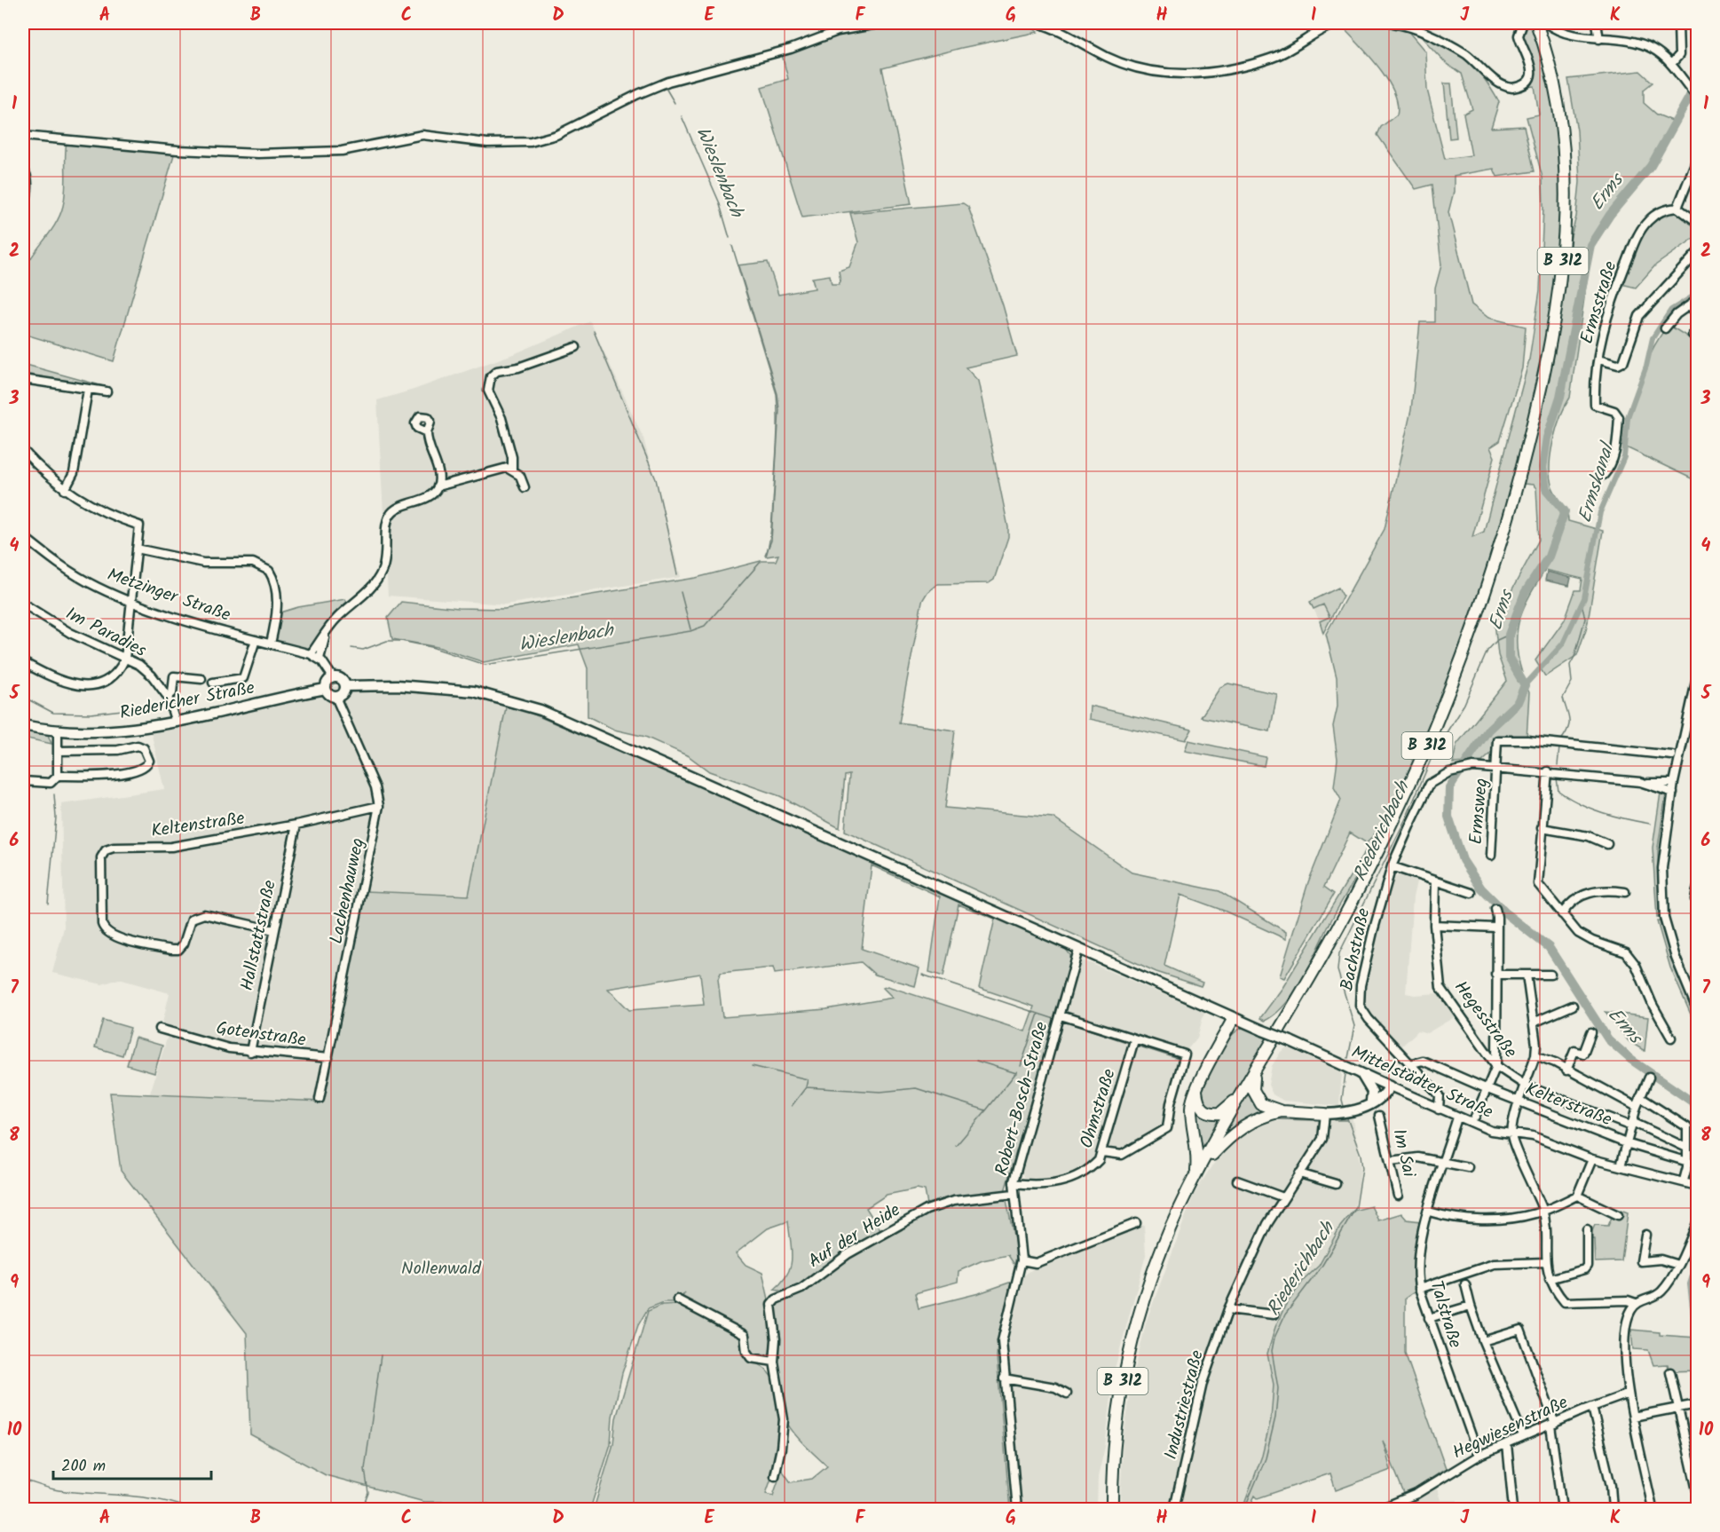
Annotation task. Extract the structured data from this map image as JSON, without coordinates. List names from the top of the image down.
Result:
{
  "streets": {
    "highway": ["B 312"],
    "main road": ["Riedericher Straße", "Mittelstädter Straße"],
    "street": [
      "Ermsstraße",
      "Metzinger Straße",
      "Im Paradies",
      "Ermsweg",
      "Keltenstraße",
      "Lachenhauweg",
      "Hallstattstraße",
      "Bachstraße",
      "Hegesstraße",
      "Gotenstraße",
      "Robert-Bosch-Straße",
      "Kelterstraße",
      "Ohmstraße",
      "Im Sai",
      "Auf der Heide",
      "Talstraße",
      "Industriestraße",
      "Hegwiesenstraße"
    ]
  },
  "crossings": [
    ["Metzinger Straße", "Riedericher Straße"],
    ["Metzinger Straße", "Lachenhauweg"],
    ["Metzinger Straße", "Mittelstädter Straße"],
    ["Im Paradies", "Riedericher Straße"],
    ["Riedericher Straße", "Lachenhauweg"],
    ["Riedericher Straße", "Mittelstädter Straße"],
    ["Ermsweg", "Bachstraße"],
    ["Keltenstraße", "Lachenhauweg"],
    ["Keltenstraße", "Hallstattstraße"],
    ["Lachenhauweg", "Gotenstraße"],
    ["Lachenhauweg", "Mittelstädter Straße"],
    ["Hallstattstraße", "Gotenstraße"],
    ["Bachstraße", "Mittelstädter Straße"],
    ["Bachstraße", "Kelterstraße"],
    ["Mittelstädter Straße", "Robert-Bosch-Straße"],
    ["Mittelstädter Straße", "Talstraße"],
    ["Robert-Bosch-Straße", "Ohmstraße"],
    ["Robert-Bosch-Straße", "Auf der Heide"],
    ["Talstraße", "Hegwiesenstraße"]
  ],
  "water": [
    "Wieslenbach",
    "Erms",
    "Ermskanal",
    "Riederichbach"
  ],
  "parks": ["Nollenwald"],
  "scale_bar": "200 m",
  "grid": {
    "columns": [
      "A",
      "B",
      "C",
      "D",
      "E",
      "F",
      "G",
      "H",
      "I",
      "J",
      "K"
    ],
    "rows": [
      "1",
      "2",
      "3",
      "4",
      "5",
      "6",
      "7",
      "8",
      "9",
      "10"
    ]
  }
}
